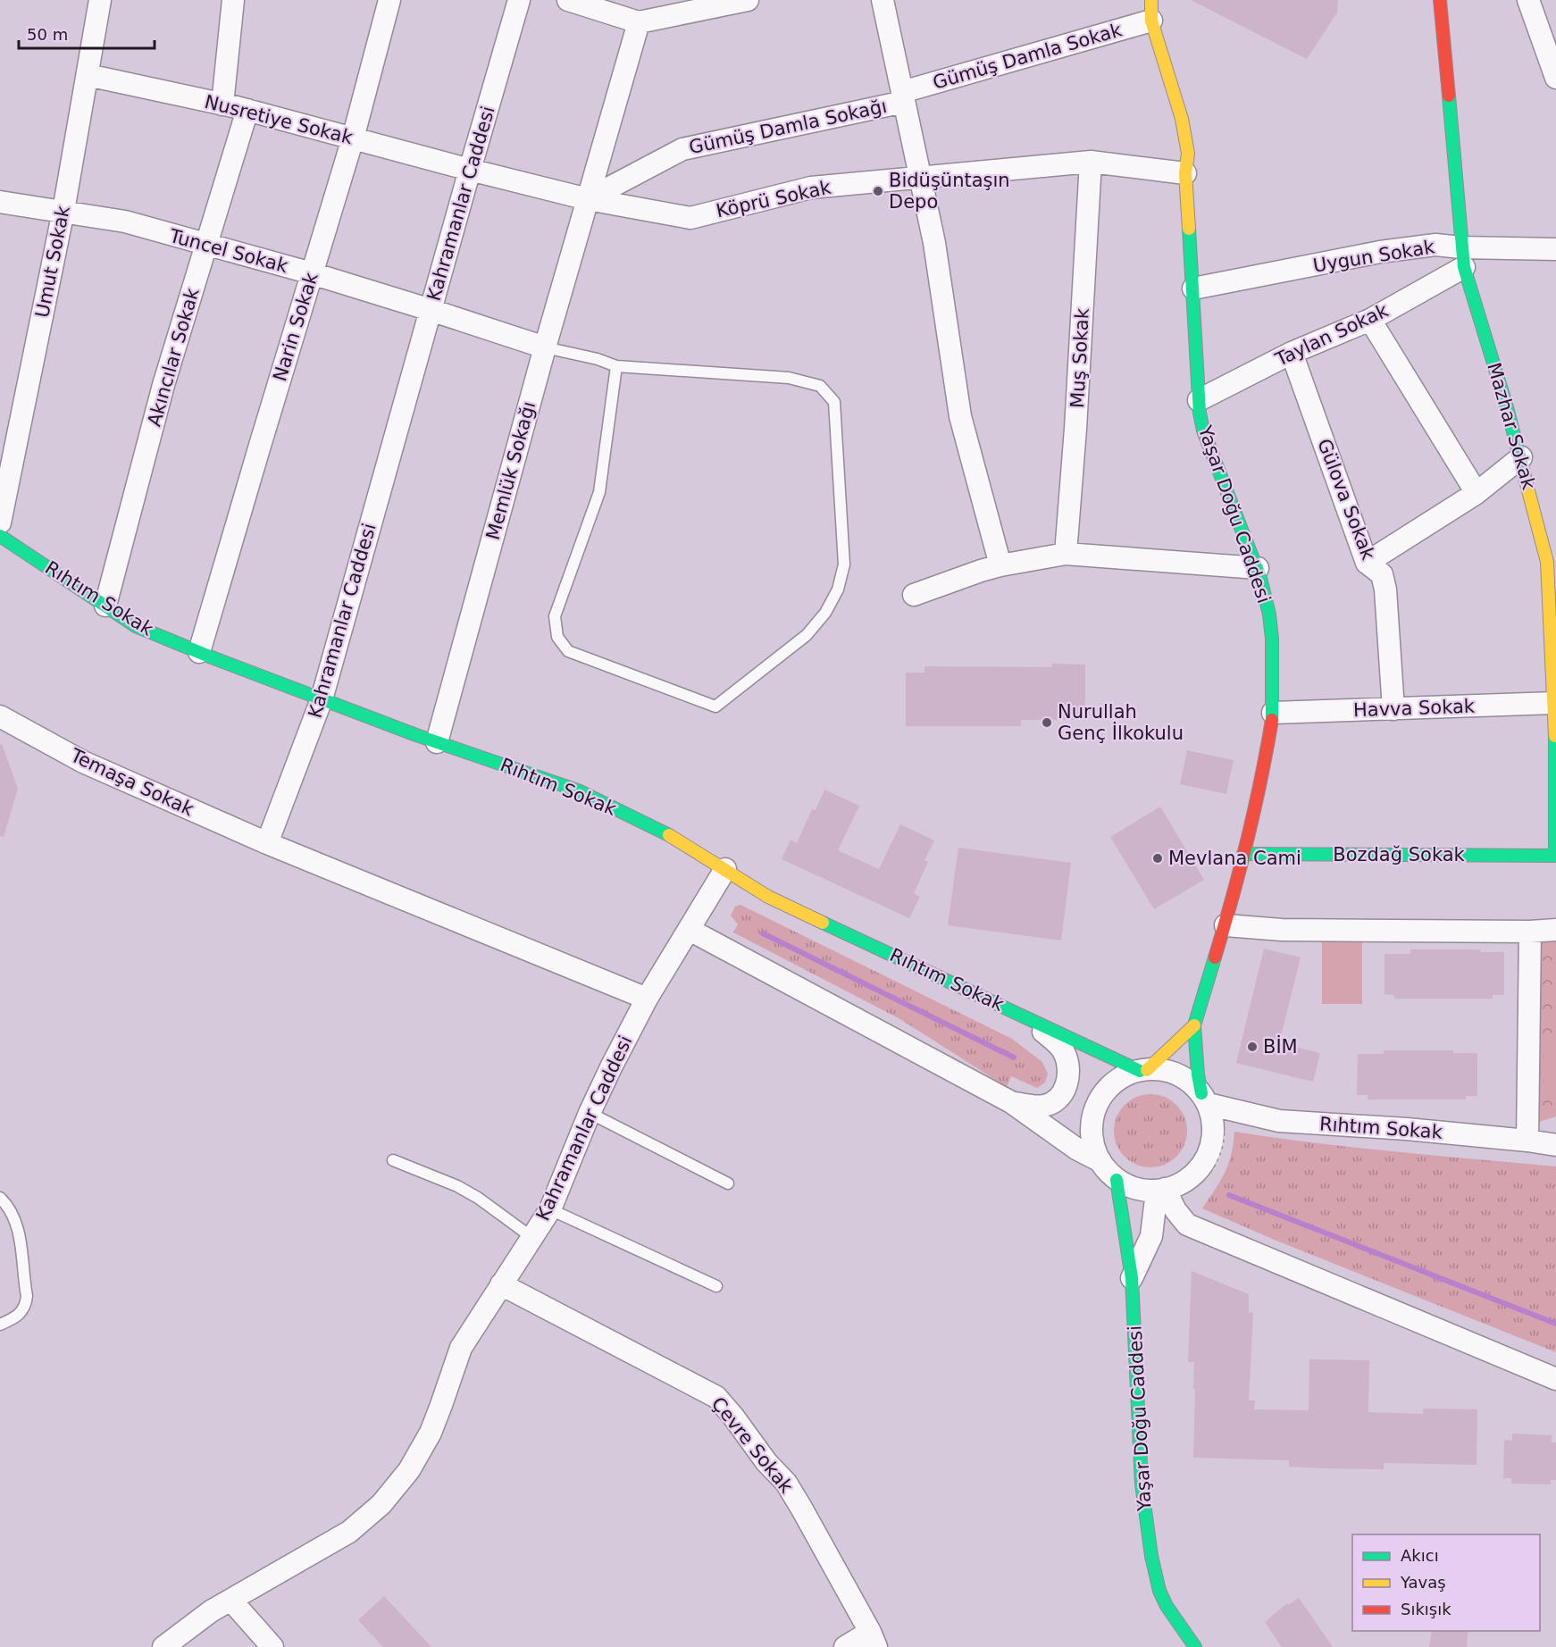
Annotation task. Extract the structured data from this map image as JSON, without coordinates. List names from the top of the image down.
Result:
{
  "streets": {
    "street": [
      "Gümüş Damla Sokak",
      "Nusretiye Sokak",
      "Gümüş Damla Sokağı",
      "Köprü Sokak",
      "Kahramanlar Caddesi",
      "Tuncel Sokak",
      "Uygun Sokak",
      "Umut Sokak",
      "Narin Sokak",
      "Taylan Sokak",
      "Akıncılar Sokak",
      "Muş Sokak",
      "Mazhar Sokak",
      "Memlük Sokağı",
      "Gülova Sokak",
      "Yaşar Doğu Caddesi",
      "Rıhtım Sokak",
      "Havva Sokak",
      "Temaşa Sokak",
      "Bozdağ Sokak",
      "Çevre Sokak"
    ]
  },
  "crossings": [
    ["Gümüş Damla Sokak", "Gümüş Damla Sokağı"],
    ["Gümüş Damla Sokak", "Yaşar Doğu Caddesi"],
    ["Nusretiye Sokak", "Gümüş Damla Sokağı"],
    ["Nusretiye Sokak", "Köprü Sokak"],
    ["Nusretiye Sokak", "Kahramanlar Caddesi"],
    ["Nusretiye Sokak", "Umut Sokak"],
    ["Nusretiye Sokak", "Narin Sokak"],
    ["Nusretiye Sokak", "Akıncılar Sokak"],
    ["Nusretiye Sokak", "Memlük Sokağı"],
    ["Gümüş Damla Sokağı", "Köprü Sokak"],
    ["Gümüş Damla Sokağı", "Memlük Sokağı"],
    ["Köprü Sokak", "Muş Sokak"],
    ["Köprü Sokak", "Memlük Sokağı"],
    ["Köprü Sokak", "Yaşar Doğu Caddesi"],
    ["Kahramanlar Caddesi", "Tuncel Sokak"],
    ["Kahramanlar Caddesi", "Rıhtım Sokak"],
    ["Kahramanlar Caddesi", "Temaşa Sokak"],
    ["Kahramanlar Caddesi", "Çevre Sokak"],
    ["Tuncel Sokak", "Umut Sokak"],
    ["Tuncel Sokak", "Narin Sokak"],
    ["Tuncel Sokak", "Akıncılar Sokak"],
    ["Tuncel Sokak", "Memlük Sokağı"],
    ["Uygun Sokak", "Taylan Sokak"],
    ["Uygun Sokak", "Mazhar Sokak"],
    ["Uygun Sokak", "Yaşar Doğu Caddesi"],
    ["Narin Sokak", "Rıhtım Sokak"],
    ["Taylan Sokak", "Mazhar Sokak"],
    ["Taylan Sokak", "Gülova Sokak"],
    ["Taylan Sokak", "Yaşar Doğu Caddesi"],
    ["Akıncılar Sokak", "Rıhtım Sokak"],
    ["Mazhar Sokak", "Havva Sokak"],
    ["Mazhar Sokak", "Bozdağ Sokak"],
    ["Memlük Sokağı", "Rıhtım Sokak"],
    ["Gülova Sokak", "Havva Sokak"],
    ["Yaşar Doğu Caddesi", "Rıhtım Sokak"],
    ["Yaşar Doğu Caddesi", "Havva Sokak"],
    ["Yaşar Doğu Caddesi", "Bozdağ Sokak"]
  ],
  "places": [
    "Bidüşüntaşın Depo",
    "Nurullah Genç İlkokulu",
    "Mevlana Cami",
    "BİM"
  ],
  "legend": ["Akıcı", "Yavaş", "Sıkışık"],
  "scale_bar": "50 m"
}
